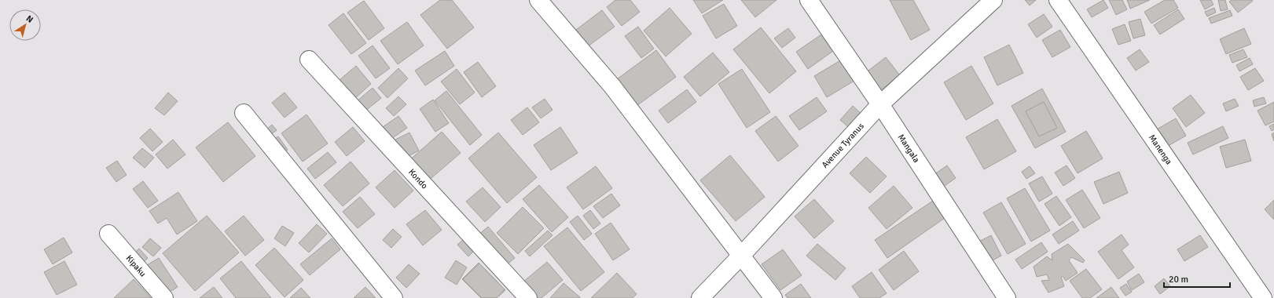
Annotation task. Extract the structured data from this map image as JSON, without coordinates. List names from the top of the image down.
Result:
{
  "streets": {
    "street": [
      "Avenue Tyranus",
      "Mangala",
      "Manenga",
      "Kondo",
      "Kipaku"
    ]
  },
  "crossings": [
    ["Avenue Tyranus", "Mangala"]
  ],
  "scale_bar": "20 m",
  "north": "top right"
}
